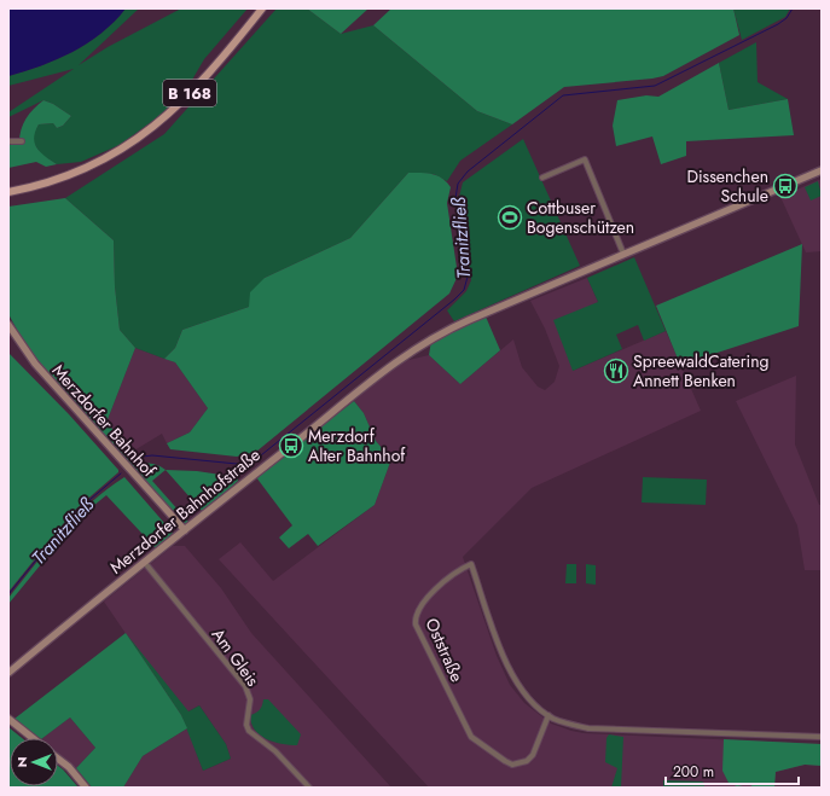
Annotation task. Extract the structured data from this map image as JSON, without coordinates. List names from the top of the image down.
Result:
{
  "streets": {
    "main road": ["B 168"],
    "street": [
      "Merzdorfer Bahnhof",
      "Merzdorfer Bahnhofstraße",
      "Oststraße",
      "Am Gleis"
    ]
  },
  "crossings": [
    ["Merzdorfer Bahnhof", "Merzdorfer Bahnhofstraße"],
    ["Merzdorfer Bahnhofstraße", "Am Gleis"]
  ],
  "water": ["Tranitzfließ"],
  "places": {
    "bus stop": ["Dissenchen Schule", "Merzdorf Alter Bahnhof"],
    "sports": ["Cottbuser Bogenschützen"],
    "restaurant": ["SpreewaldCatering Annett Benken"]
  },
  "scale_bar": "200 m",
  "north": "left"
}
